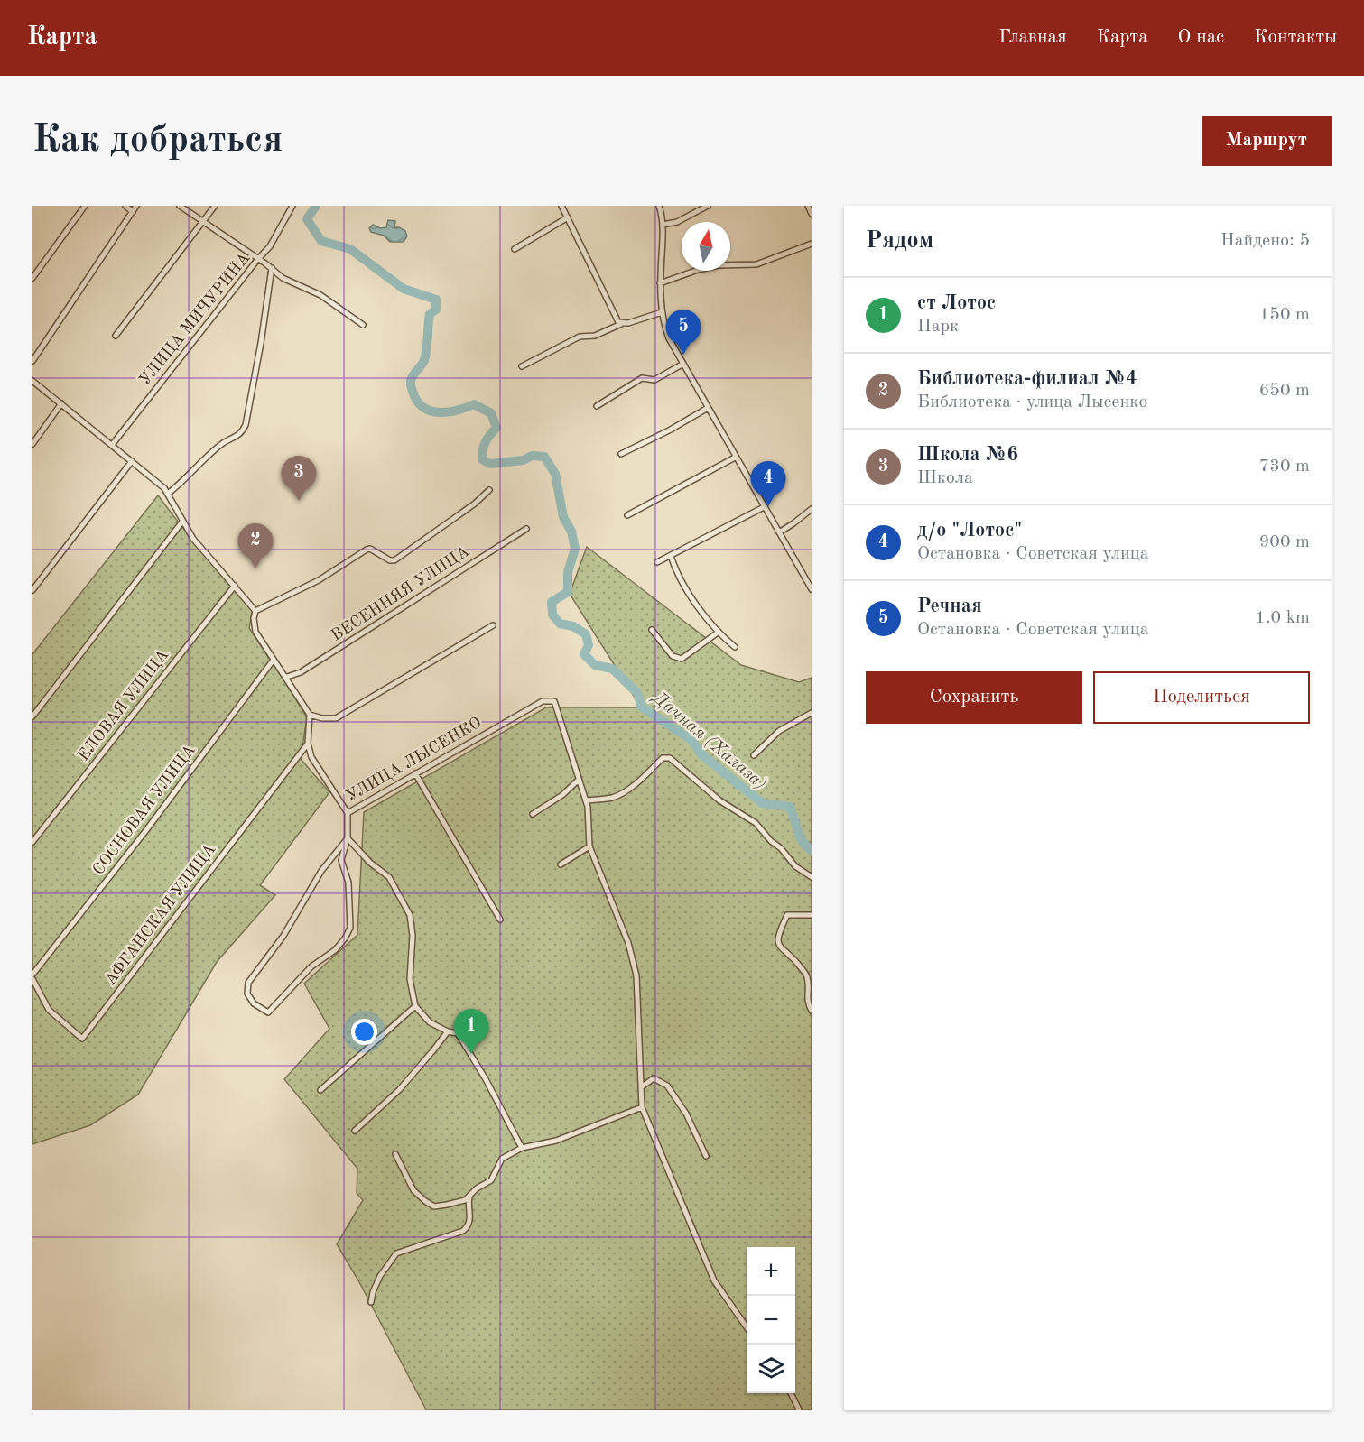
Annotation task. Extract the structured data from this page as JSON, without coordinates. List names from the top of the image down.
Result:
{
  "streets": {
    "street": [
      "УЛИЦА МИЧУРИНА",
      "ВЕСЕННЯЯ УЛИЦА",
      "ЕЛОВАЯ УЛИЦА",
      "УЛИЦА ЛЫСЕНКО",
      "СОСНОВАЯ УЛИЦА",
      "АФГАНСКАЯ УЛИЦА"
    ]
  },
  "crossings": [
    ["УЛИЦА ЛЫСЕНКО", "АФГАНСКАЯ УЛИЦА"]
  ],
  "water": ["Дачная (Халаза)"],
  "north": "top",
  "page": {
    "header": "Карта",
    "nav": [
      "Главная",
      "Карта",
      "О нас",
      "Контакты"
    ],
    "buttons": [
      "Маршрут",
      ["Сохранить", "Поделиться"]
    ],
    "title": "Как добраться",
    "heading": ["Рядом", "Найдено: 5"],
    "list": [
      {
        "mark": "1",
        "name": "ст Лотос",
        "note": "Парк",
        "value": "150 m"
      },
      {
        "mark": "2",
        "name": "Библиотека-филиал №4",
        "note": "Библиотека · улица Лысенко",
        "value": "650 m"
      },
      {
        "mark": "3",
        "name": "Школа №6",
        "note": "Школа",
        "value": "730 m"
      },
      {
        "mark": "4",
        "name": "д/о \"Лотос\"",
        "note": "Остановка · Советская улица",
        "value": "900 m"
      },
      {
        "mark": "5",
        "name": "Речная",
        "note": "Остановка · Советская улица",
        "value": "1.0 km"
      }
    ],
    "pins": [
      "5",
      "3",
      "4",
      "2",
      "1"
    ],
    "map_buttons": ["+", "−"]
  }
}
